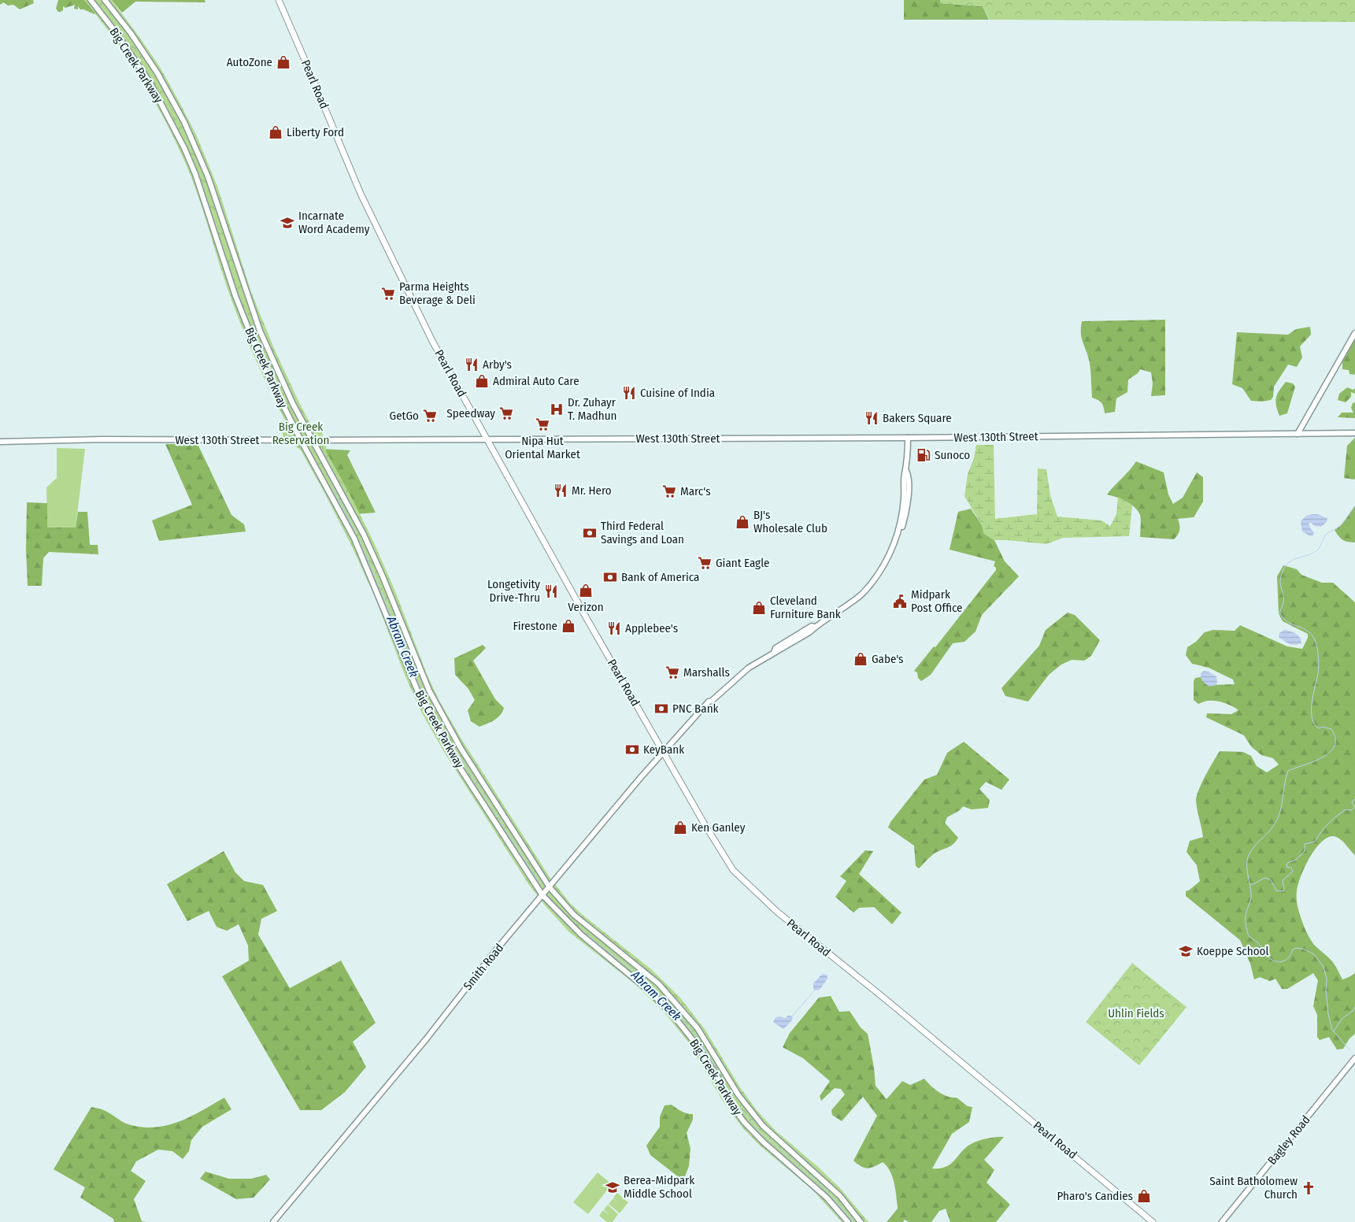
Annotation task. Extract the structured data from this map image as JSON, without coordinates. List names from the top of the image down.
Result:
{
  "streets": {
    "main road": ["Pearl Road"],
    "street": [
      "Big Creek Parkway",
      "West 130th Street",
      "Smith Road",
      "Bagley Road"
    ]
  },
  "crossings": [
    ["Big Creek Parkway", "West 130th Street"],
    ["Big Creek Parkway", "Smith Road"],
    ["Pearl Road", "West 130th Street"],
    ["Pearl Road", "Smith Road"],
    ["West 130th Street", "Smith Road"]
  ],
  "water": ["Abram Creek"],
  "parks": ["Big Creek Reservation", "Uhlin Fields"],
  "places": {
    "shop": [
      "AutoZone",
      "Liberty Ford",
      "Admiral Auto Care",
      "BJ's Wholesale Club",
      "Verizon",
      "Cleveland Furniture Bank",
      "Firestone",
      "Gabe's",
      "Ken Ganley",
      "Pharo's Candies"
    ],
    "school or university": ["Incarnate Word Academy", "Koeppe School", "Berea-Midpark Middle School"],
    "supermarket": [
      "Parma Heights Beverage & Deli",
      "Speedway",
      "GetGo",
      "Nipa Hut Oriental Market",
      "Marc's",
      "Giant Eagle",
      "Marshalls"
    ],
    "restaurant": [
      "Arby's",
      "Cuisine of India",
      "Bakers Square",
      "Mr. Hero",
      "Longetivity Drive-Thru",
      "Applebee's"
    ],
    "hospital": ["Dr. Zuhayr T. Madhun"],
    "fuel station": ["Sunoco"],
    "bank": [
      "Third Federal Savings and Loan",
      "Bank of America",
      "PNC Bank",
      "KeyBank"
    ],
    "public building": ["Midpark Post Office"],
    "church": ["Saint Batholomew Church"]
  }
}
